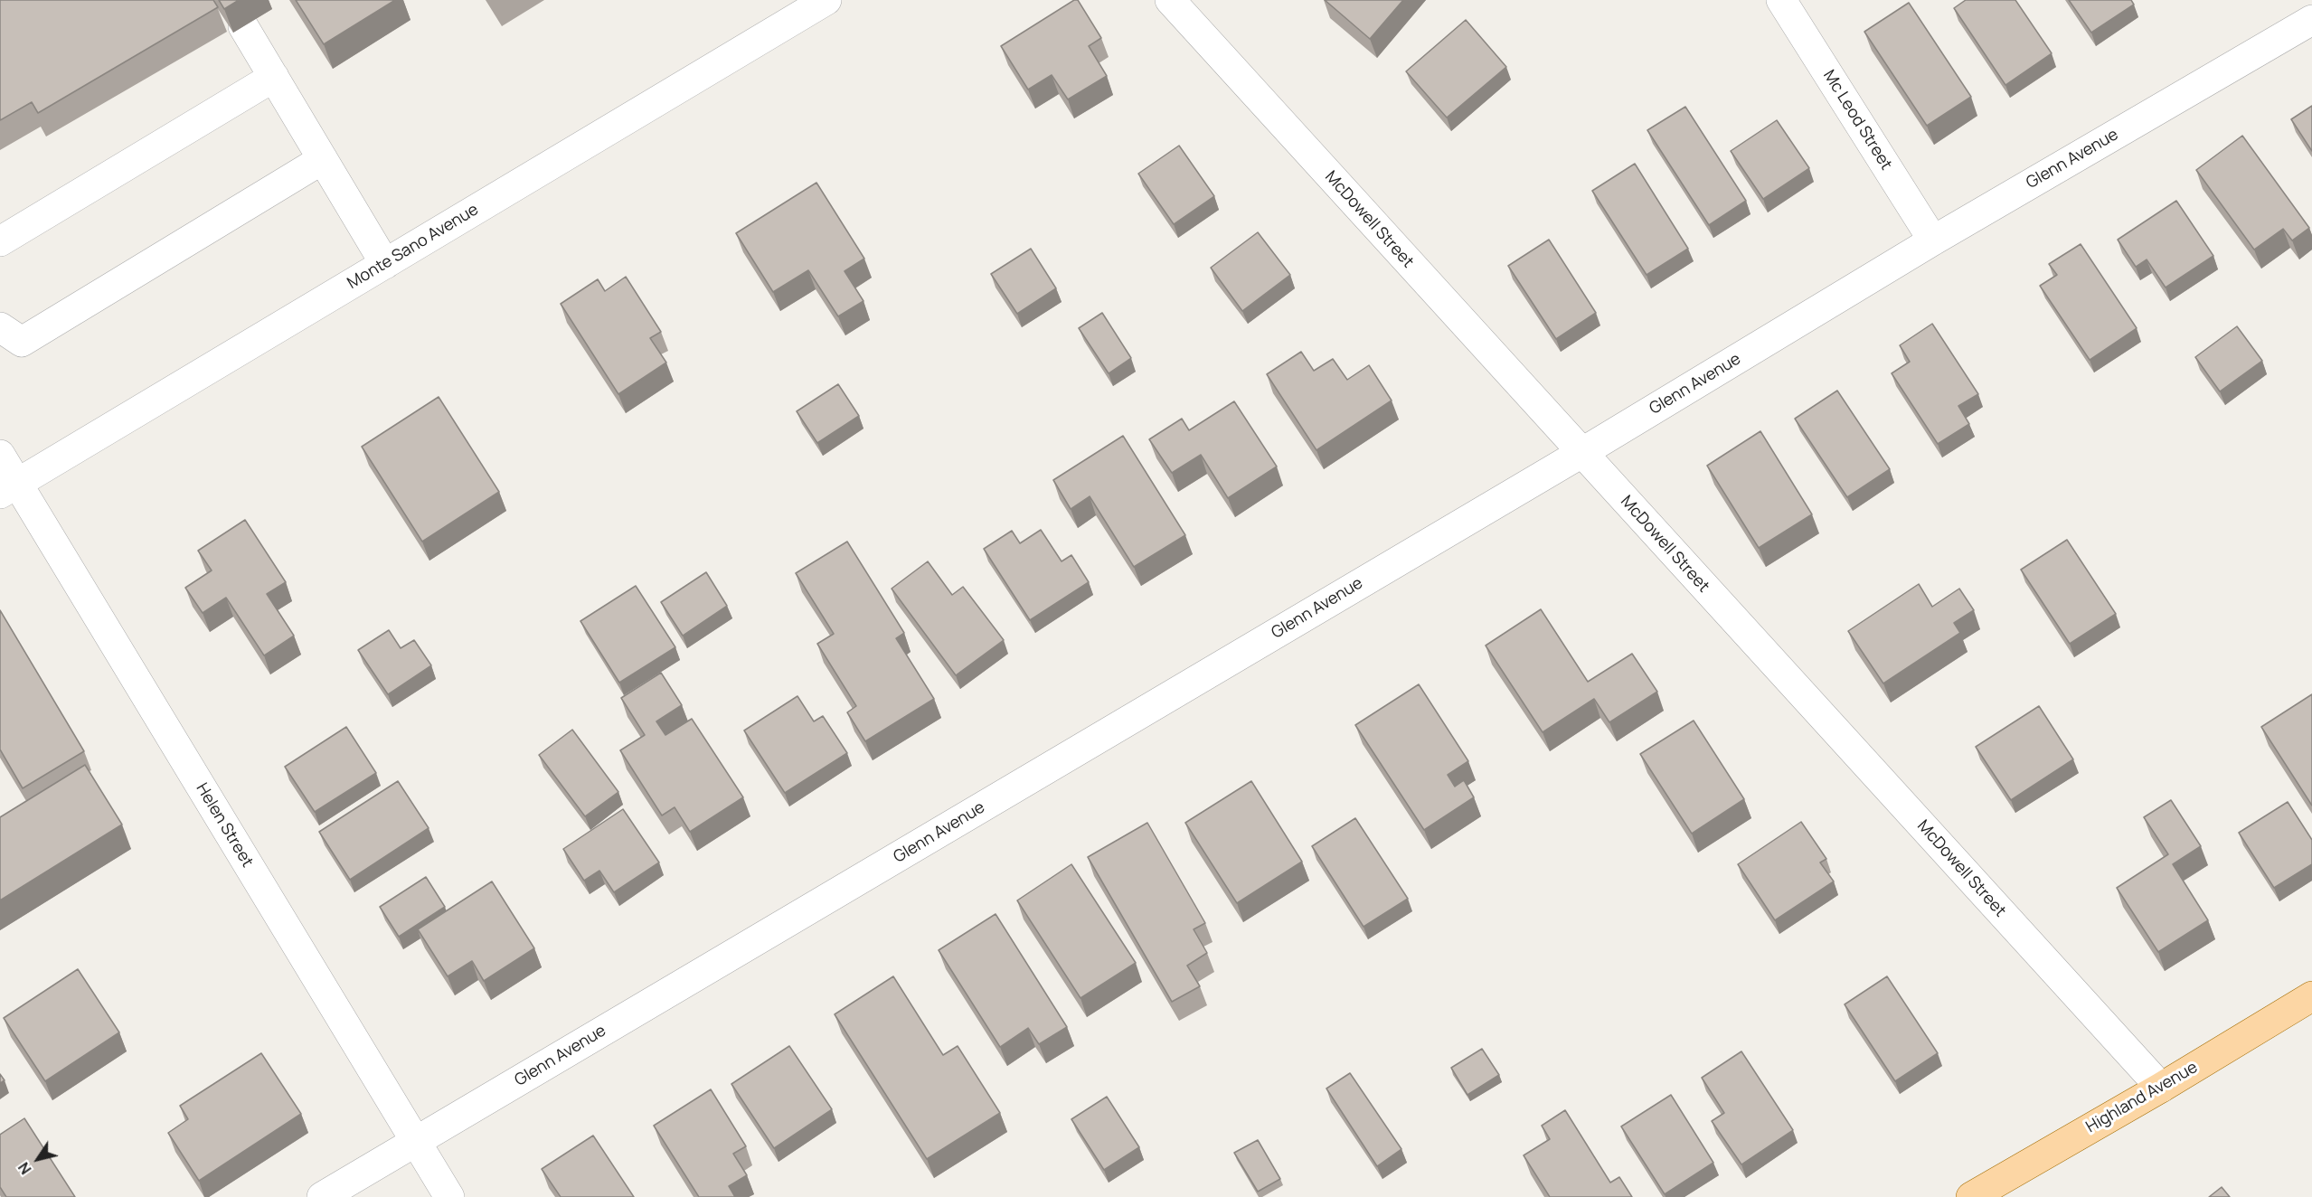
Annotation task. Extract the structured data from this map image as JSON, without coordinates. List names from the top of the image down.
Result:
{
  "streets": {
    "main road": ["Highland Avenue"],
    "street": [
      "Mc Leod Street",
      "Glenn Avenue",
      "McDowell Street",
      "Monte Sano Avenue",
      "Helen Street"
    ]
  },
  "crossings": [
    ["Mc Leod Street", "Glenn Avenue"],
    ["Glenn Avenue", "McDowell Street"],
    ["Glenn Avenue", "Helen Street"],
    ["McDowell Street", "Highland Avenue"],
    ["Monte Sano Avenue", "Helen Street"]
  ],
  "north": "bottom left"
}
